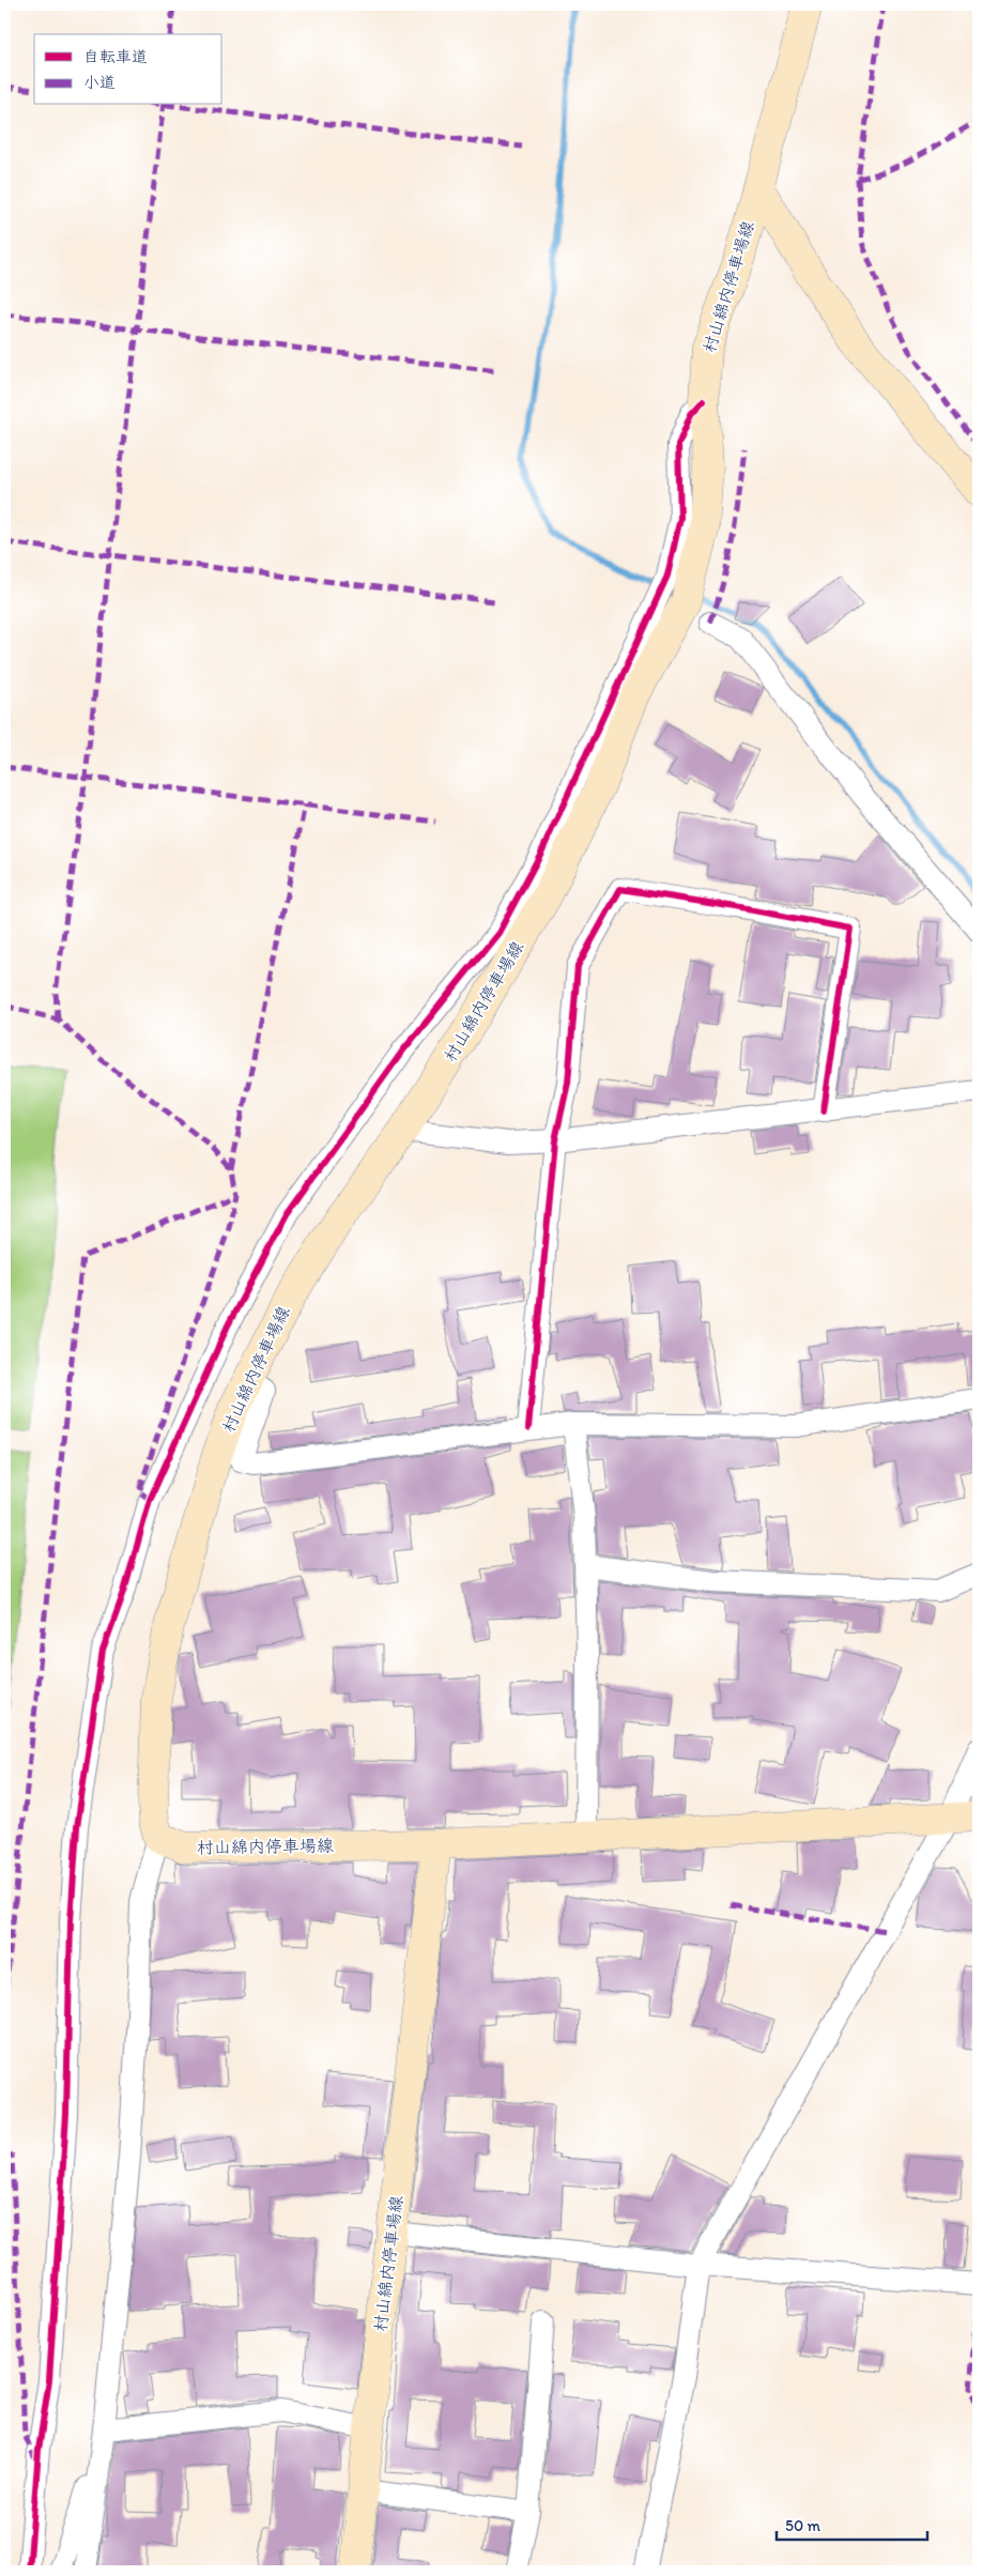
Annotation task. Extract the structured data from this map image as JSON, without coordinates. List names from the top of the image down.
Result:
{
  "streets": {
    "main road": ["村山綿内停車場線"]
  },
  "legend": ["自転車道", "小道"],
  "scale_bar": "50 m"
}
